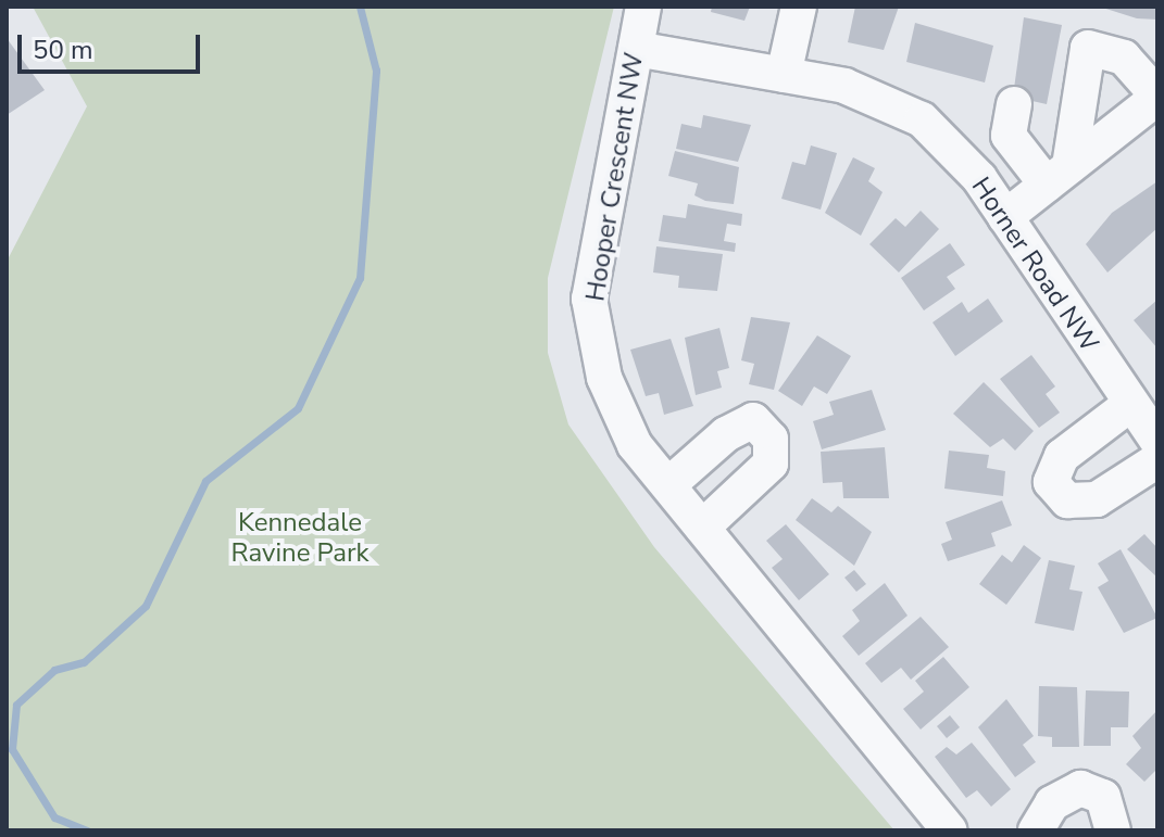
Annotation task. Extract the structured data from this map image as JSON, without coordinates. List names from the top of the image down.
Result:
{
  "streets": {
    "street": ["Hooper Crescent NW", "Horner Road NW"]
  },
  "crossings": [
    ["Hooper Crescent NW", "Horner Road NW"]
  ],
  "parks": ["Kennedale Ravine Park"],
  "scale_bar": "50 m"
}
